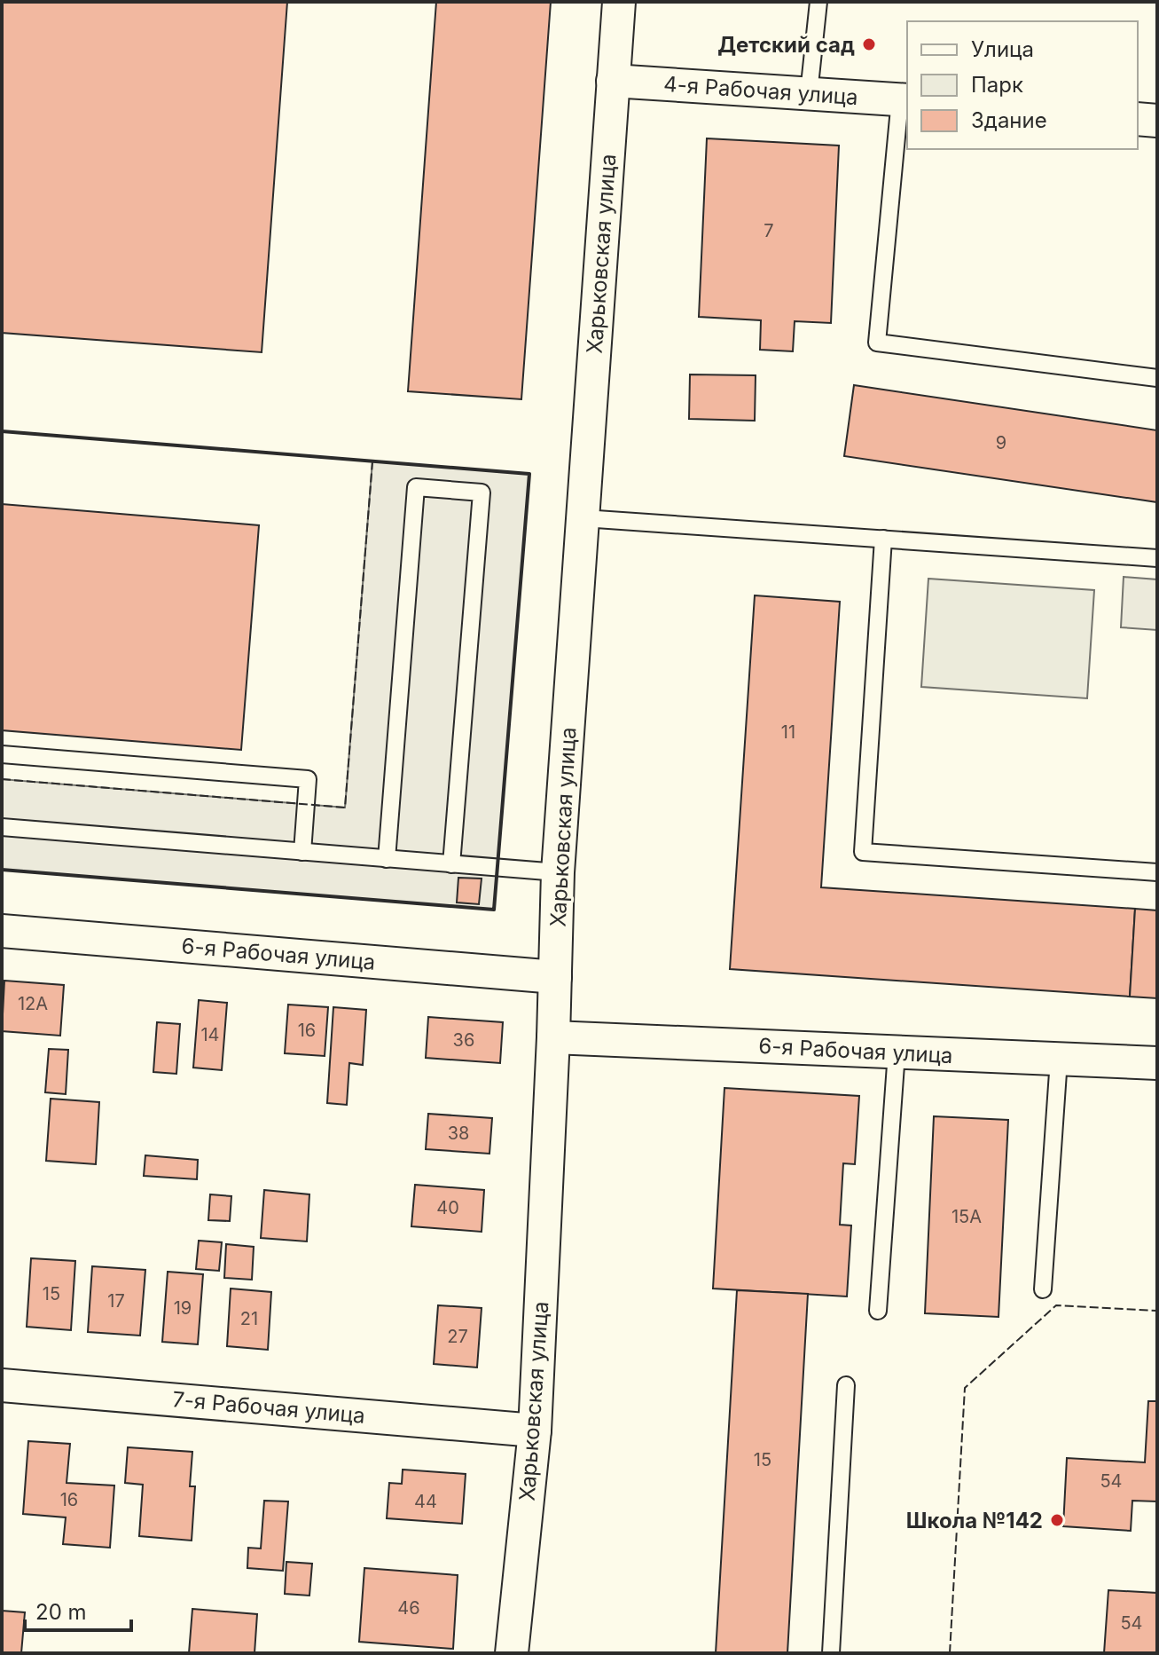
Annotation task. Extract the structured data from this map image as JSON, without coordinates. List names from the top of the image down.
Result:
{
  "streets": {
    "street": [
      "4-я Рабочая улица",
      "Харьковская улица",
      "6-я Рабочая улица",
      "7-я Рабочая улица"
    ]
  },
  "crossings": [
    ["4-я Рабочая улица", "Харьковская улица"],
    ["Харьковская улица", "6-я Рабочая улица"],
    ["Харьковская улица", "7-я Рабочая улица"]
  ],
  "places": ["Детский сад", "Школа №142"],
  "house_numbers": [
    "7",
    "9",
    "11",
    "12А",
    "16",
    "14",
    "36",
    "38",
    "40",
    "15А",
    "15",
    "17",
    "19",
    "21",
    "27",
    "15",
    "54",
    "16",
    "44",
    "46",
    "54"
  ],
  "legend": ["Улица", "Парк", "Здание"],
  "scale_bar": "20 m"
}
